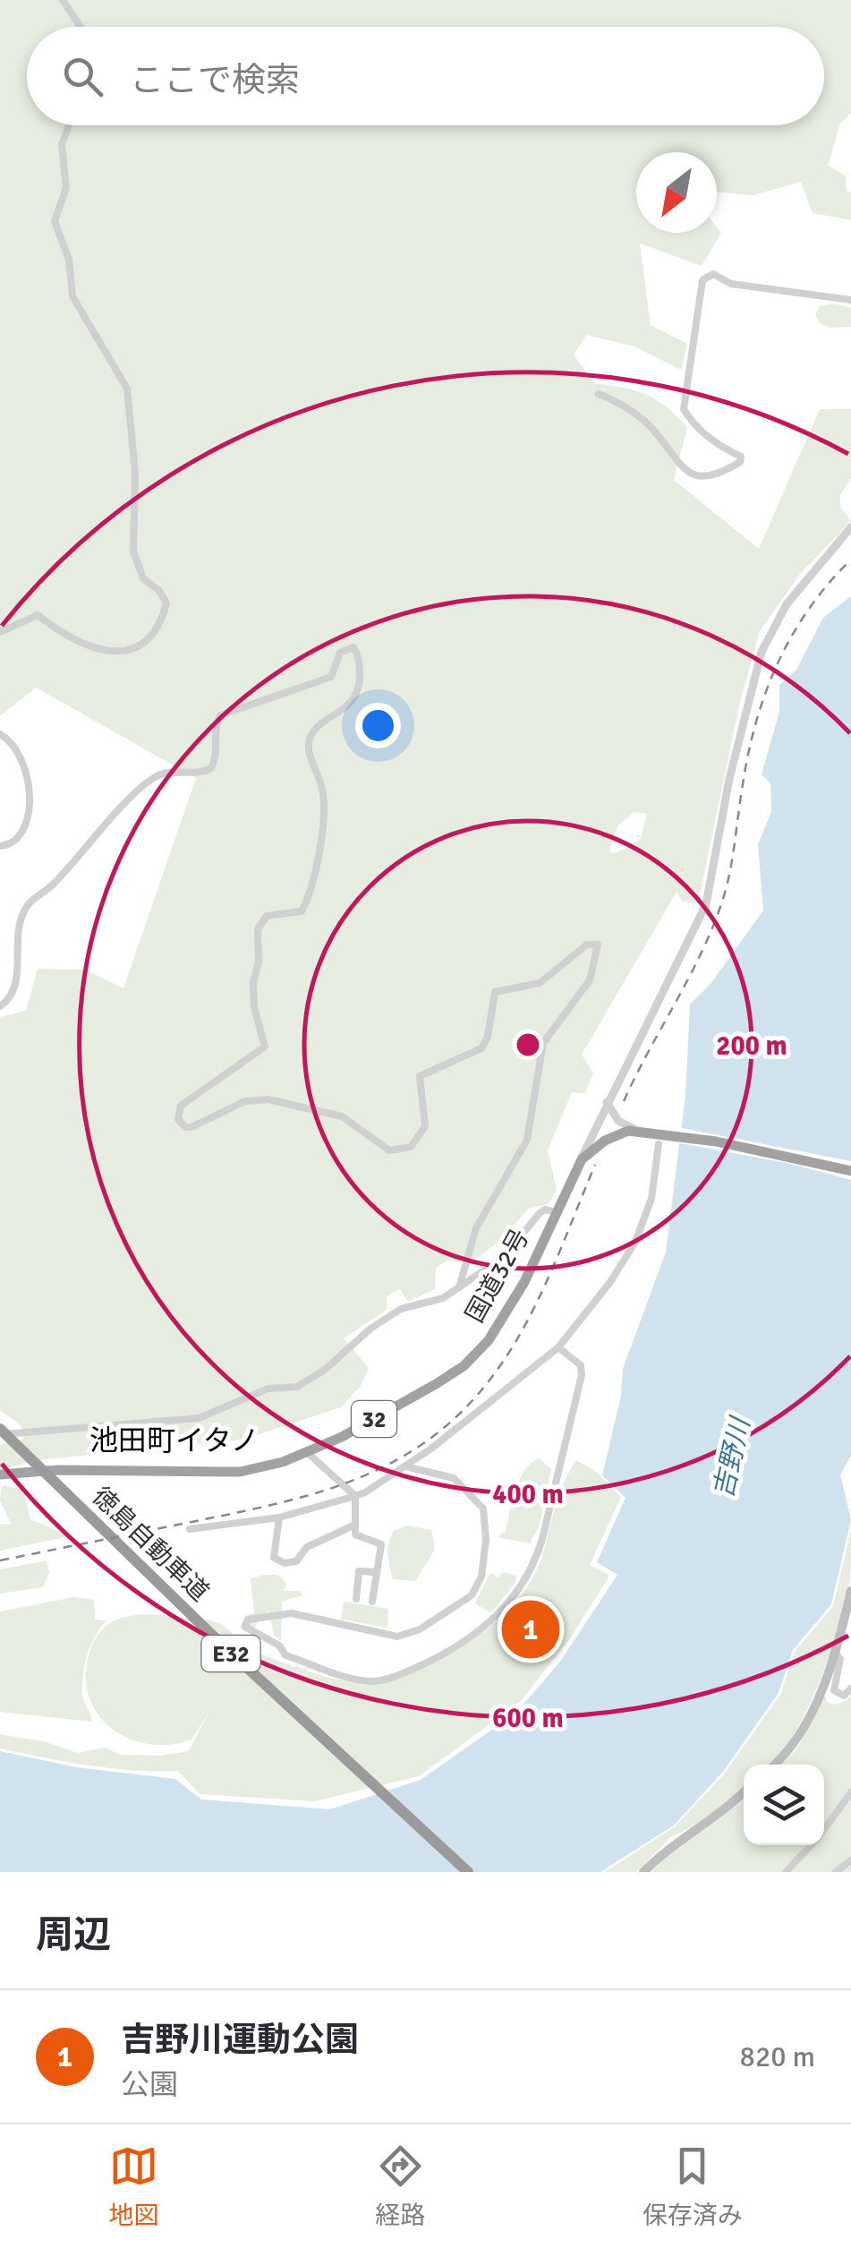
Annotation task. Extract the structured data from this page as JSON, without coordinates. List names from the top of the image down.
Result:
{
  "streets": {
    "highway": [
      "国道32号",
      "32",
      "徳島自動車道",
      "E32"
    ]
  },
  "districts": ["池田町イタノ"],
  "water": ["吉野川"],
  "north": "bottom left",
  "page": {
    "search": "ここで検索",
    "pins": "1",
    "heading": "周辺",
    "list": [
      {
        "mark": "1",
        "name": "吉野川運動公園",
        "note": "公園",
        "value": "820 m"
      }
    ],
    "nav": ["地図", "経路", "保存済み"]
  },
  "rings": ["200 m", "400 m", "600 m"]
}
